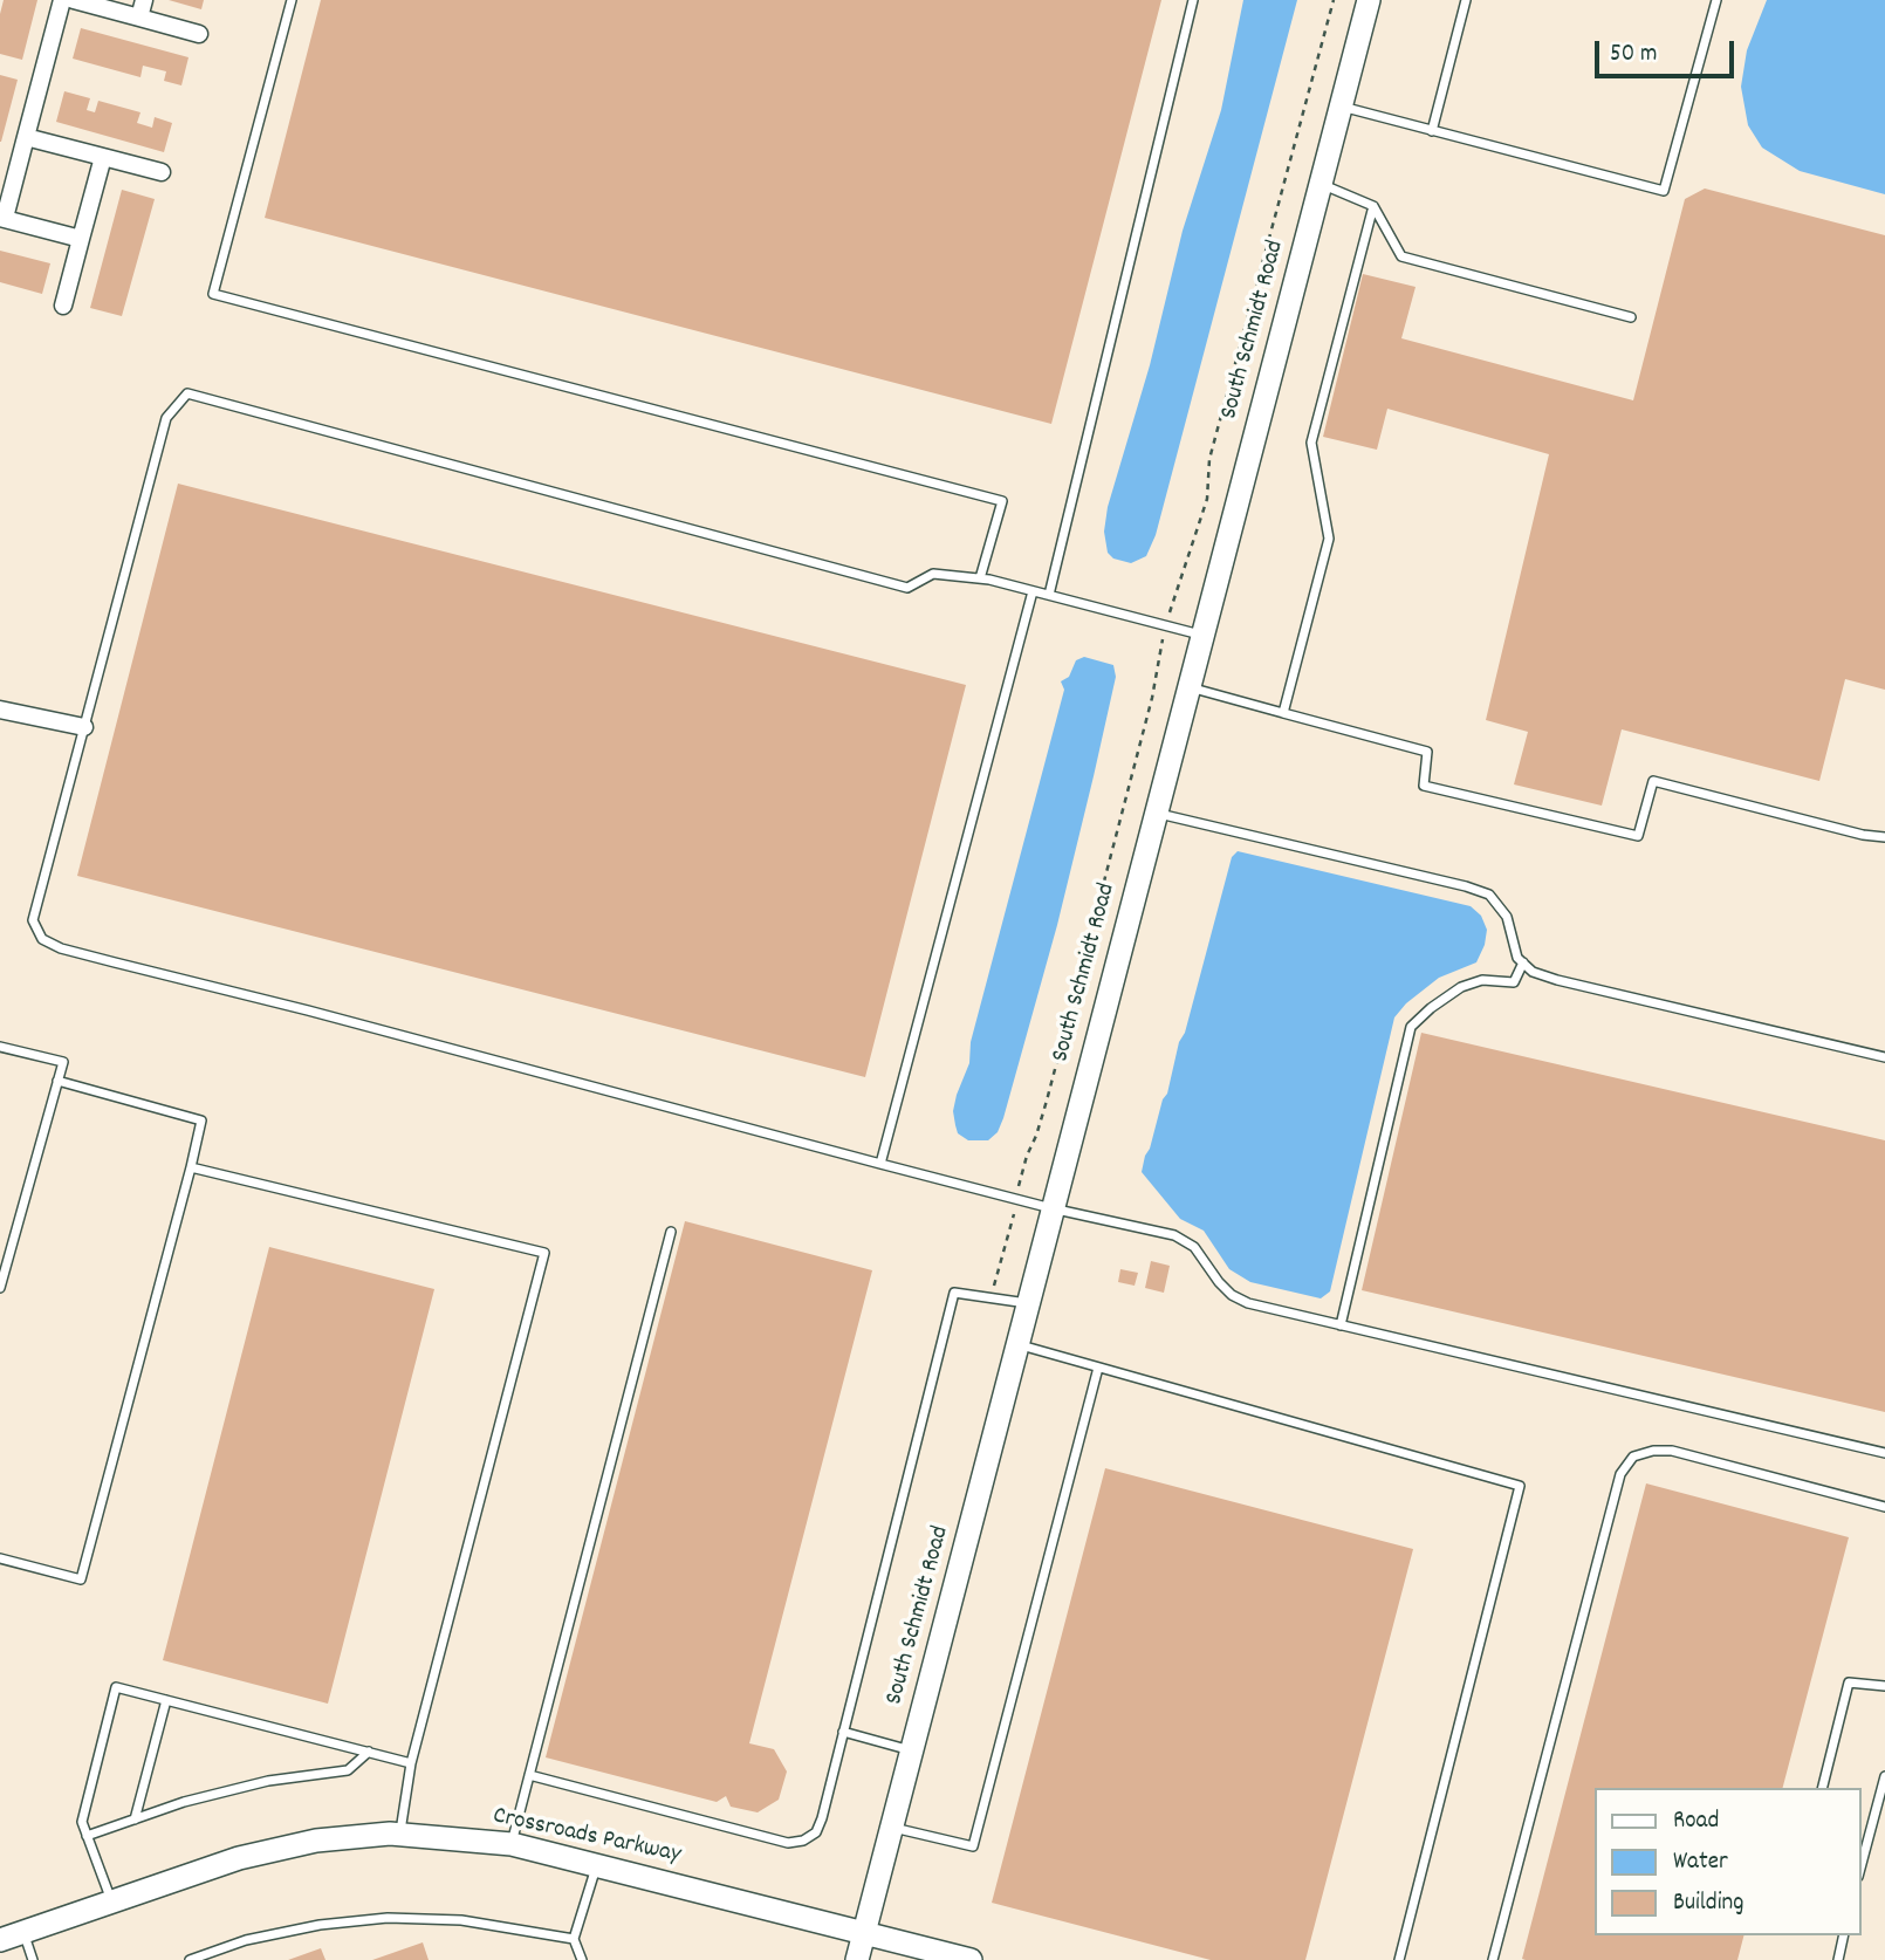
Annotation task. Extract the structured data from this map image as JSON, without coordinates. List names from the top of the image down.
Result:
{
  "streets": {
    "street": ["South Schmidt Road", "Crossroads Parkway"]
  },
  "crossings": [
    ["South Schmidt Road", "Crossroads Parkway"]
  ],
  "legend": ["Road", "Water", "Building"],
  "scale_bar": "50 m"
}
